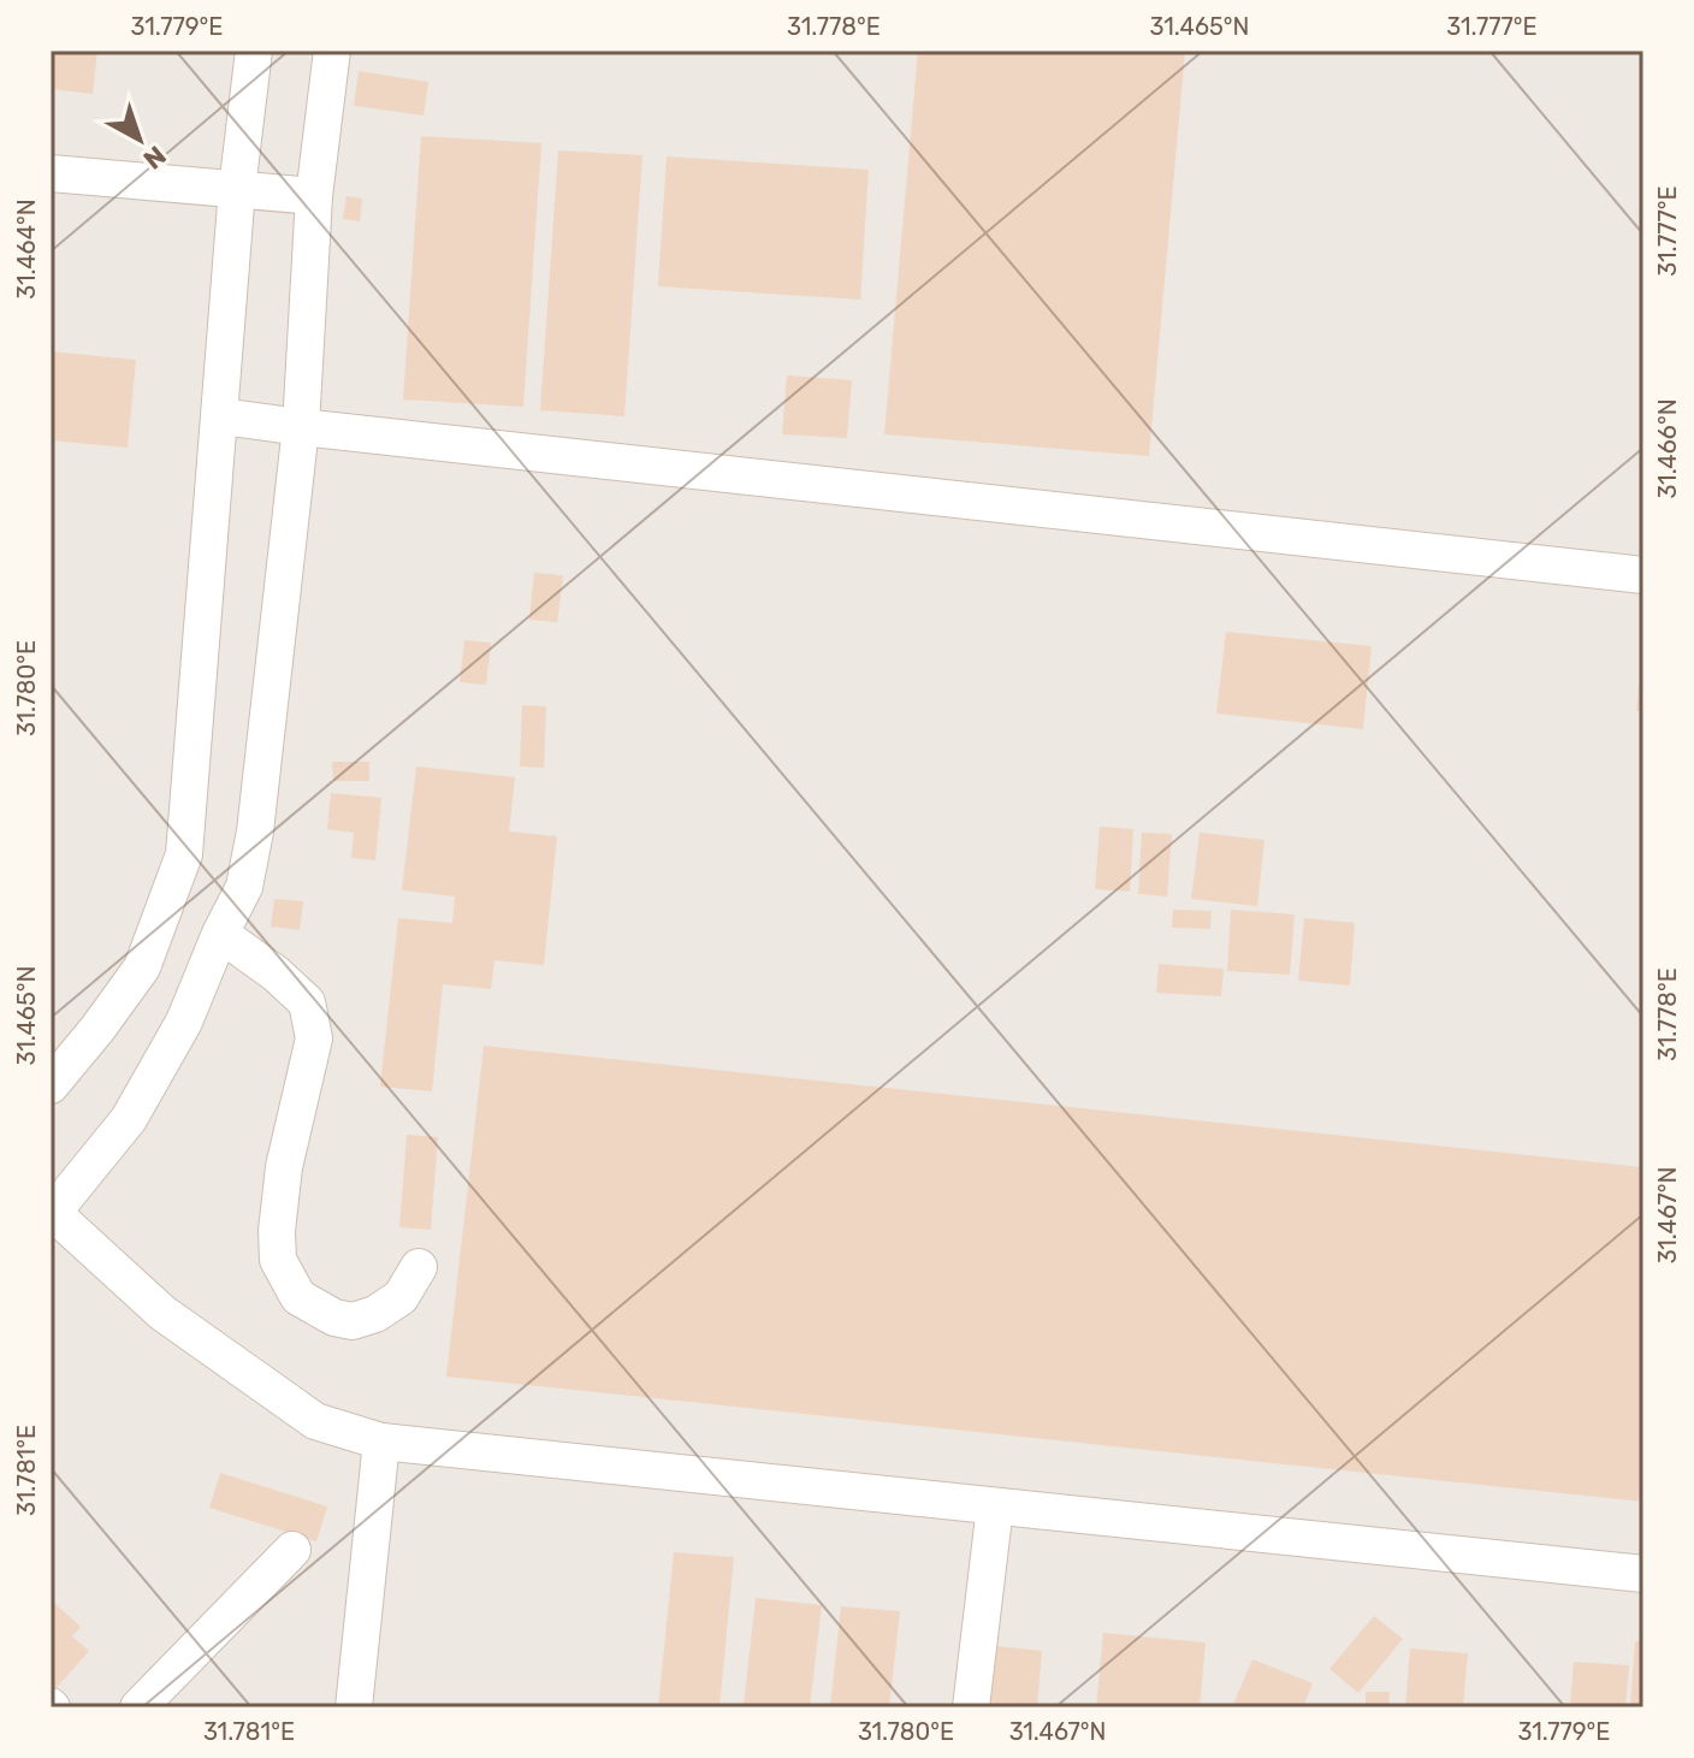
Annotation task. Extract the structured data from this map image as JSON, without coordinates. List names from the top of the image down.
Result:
{
  "north": "bottom right",
  "coordinates": [
    "31.779°E",
    "31.778°E",
    "31.465°N",
    "31.777°E",
    "31.464°N",
    "31.466°N",
    "31.780°E",
    "31.467°N",
    "31.781°E"
  ]
}
